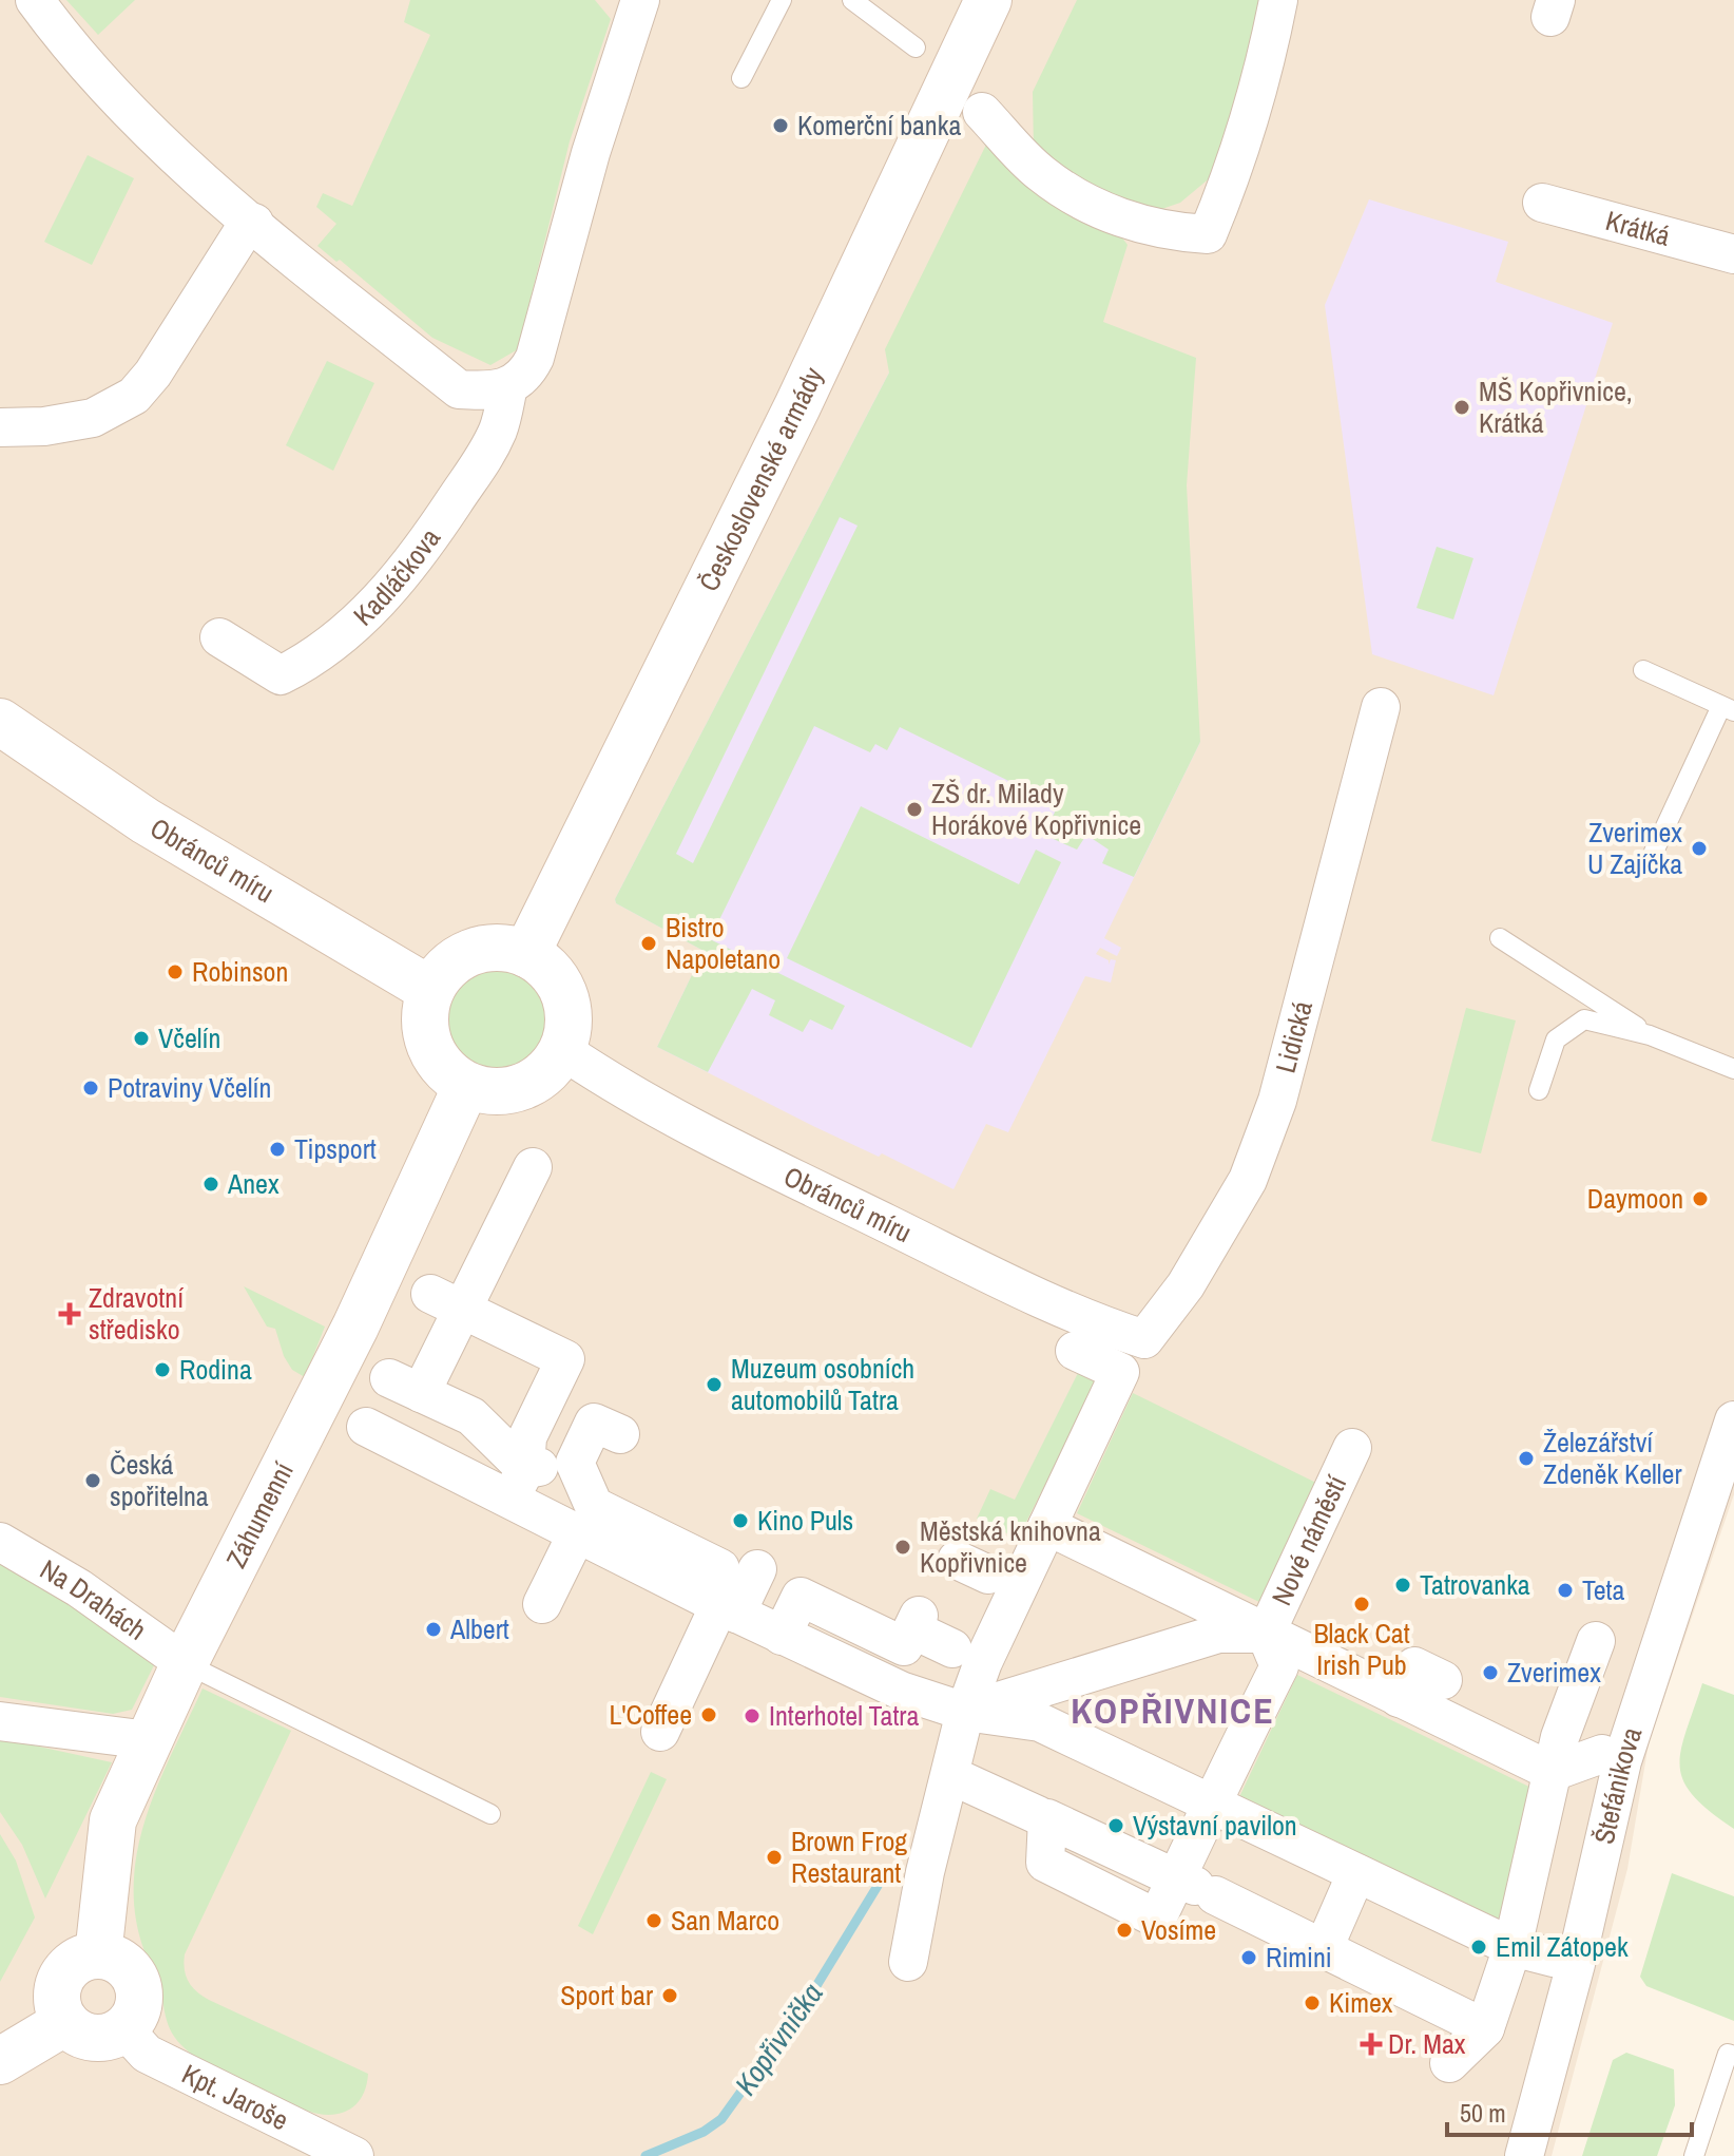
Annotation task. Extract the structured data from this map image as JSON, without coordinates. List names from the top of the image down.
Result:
{
  "streets": {
    "main road": ["Československé armády", "Obránců míru", "Záhumenní"],
    "street": [
      "Krátká",
      "Kadláčkova",
      "Lidická",
      "Nové náměstí",
      "Na Drahách",
      "Štefánikova",
      "Kpt. Jaroše"
    ]
  },
  "crossings": [
    ["Československé armády", "Obránců míru"],
    ["Československé armády", "Záhumenní"],
    ["Obránců míru", "Lidická"],
    ["Obránců míru", "Záhumenní"],
    ["Záhumenní", "Na Drahách"],
    ["Záhumenní", "Kpt. Jaroše"]
  ],
  "districts": ["KOPŘIVNICE"],
  "water": ["Kopřivnička"],
  "places": {
    "other": [
      "Komerční banka",
      "MŠ Kopřivnice, Krátká",
      "ZŠ dr. Milady Horákové Kopřivnice",
      "Zverimex U Zajíčka",
      "Bistro Napoletano",
      "Robinson",
      "Včelín",
      "Potraviny Včelín",
      "Tipsport",
      "Anex",
      "Daymoon",
      "Rodina",
      "Muzeum osobních automobilů Tatra",
      "Železářství Zdeněk Keller",
      "Česká spořitelna",
      "Kino Puls",
      "Městská knihovna Kopřivnice",
      "Tatrovanka",
      "Teta",
      "Black Cat Irish Pub",
      "Albert",
      "Zverimex",
      "L'Coffee",
      "Interhotel Tatra",
      "Výstavní pavilon",
      "Brown Frog Restaurant",
      "San Marco",
      "Vosíme",
      "Emil Zátopek",
      "Rimini",
      "Sport bar",
      "Kimex"
    ],
    "health": ["Zdravotní středisko", "Dr. Max"]
  },
  "scale_bar": "50 m"
}
